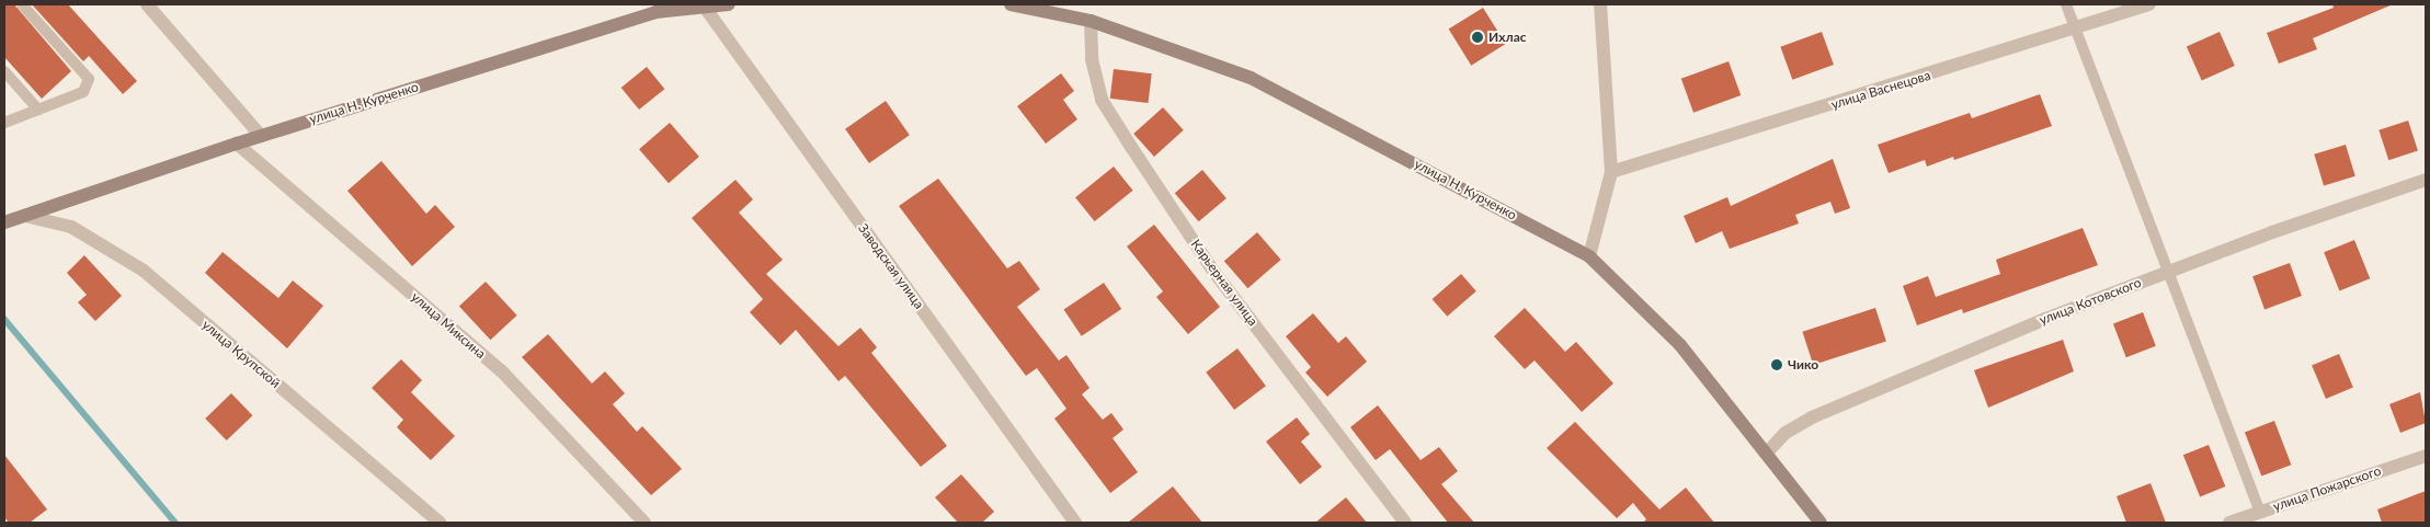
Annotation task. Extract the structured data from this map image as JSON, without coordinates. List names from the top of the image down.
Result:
{
  "streets": {
    "main road": ["улица Н. Курченко"],
    "street": [
      "улица Васнецова",
      "Заводская улица",
      "Карьерная улица",
      "улица Котовского",
      "улица Миксина",
      "улица Крупской",
      "улица Пожарского"
    ]
  },
  "crossings": [
    ["улица Н. Курченко", "Заводская улица"],
    ["улица Н. Курченко", "Карьерная улица"],
    ["улица Н. Курченко", "улица Котовского"],
    ["улица Н. Курченко", "улица Миксина"],
    ["улица Н. Курченко", "улица Крупской"]
  ],
  "places": ["Ихлас", "Чико"]
}
